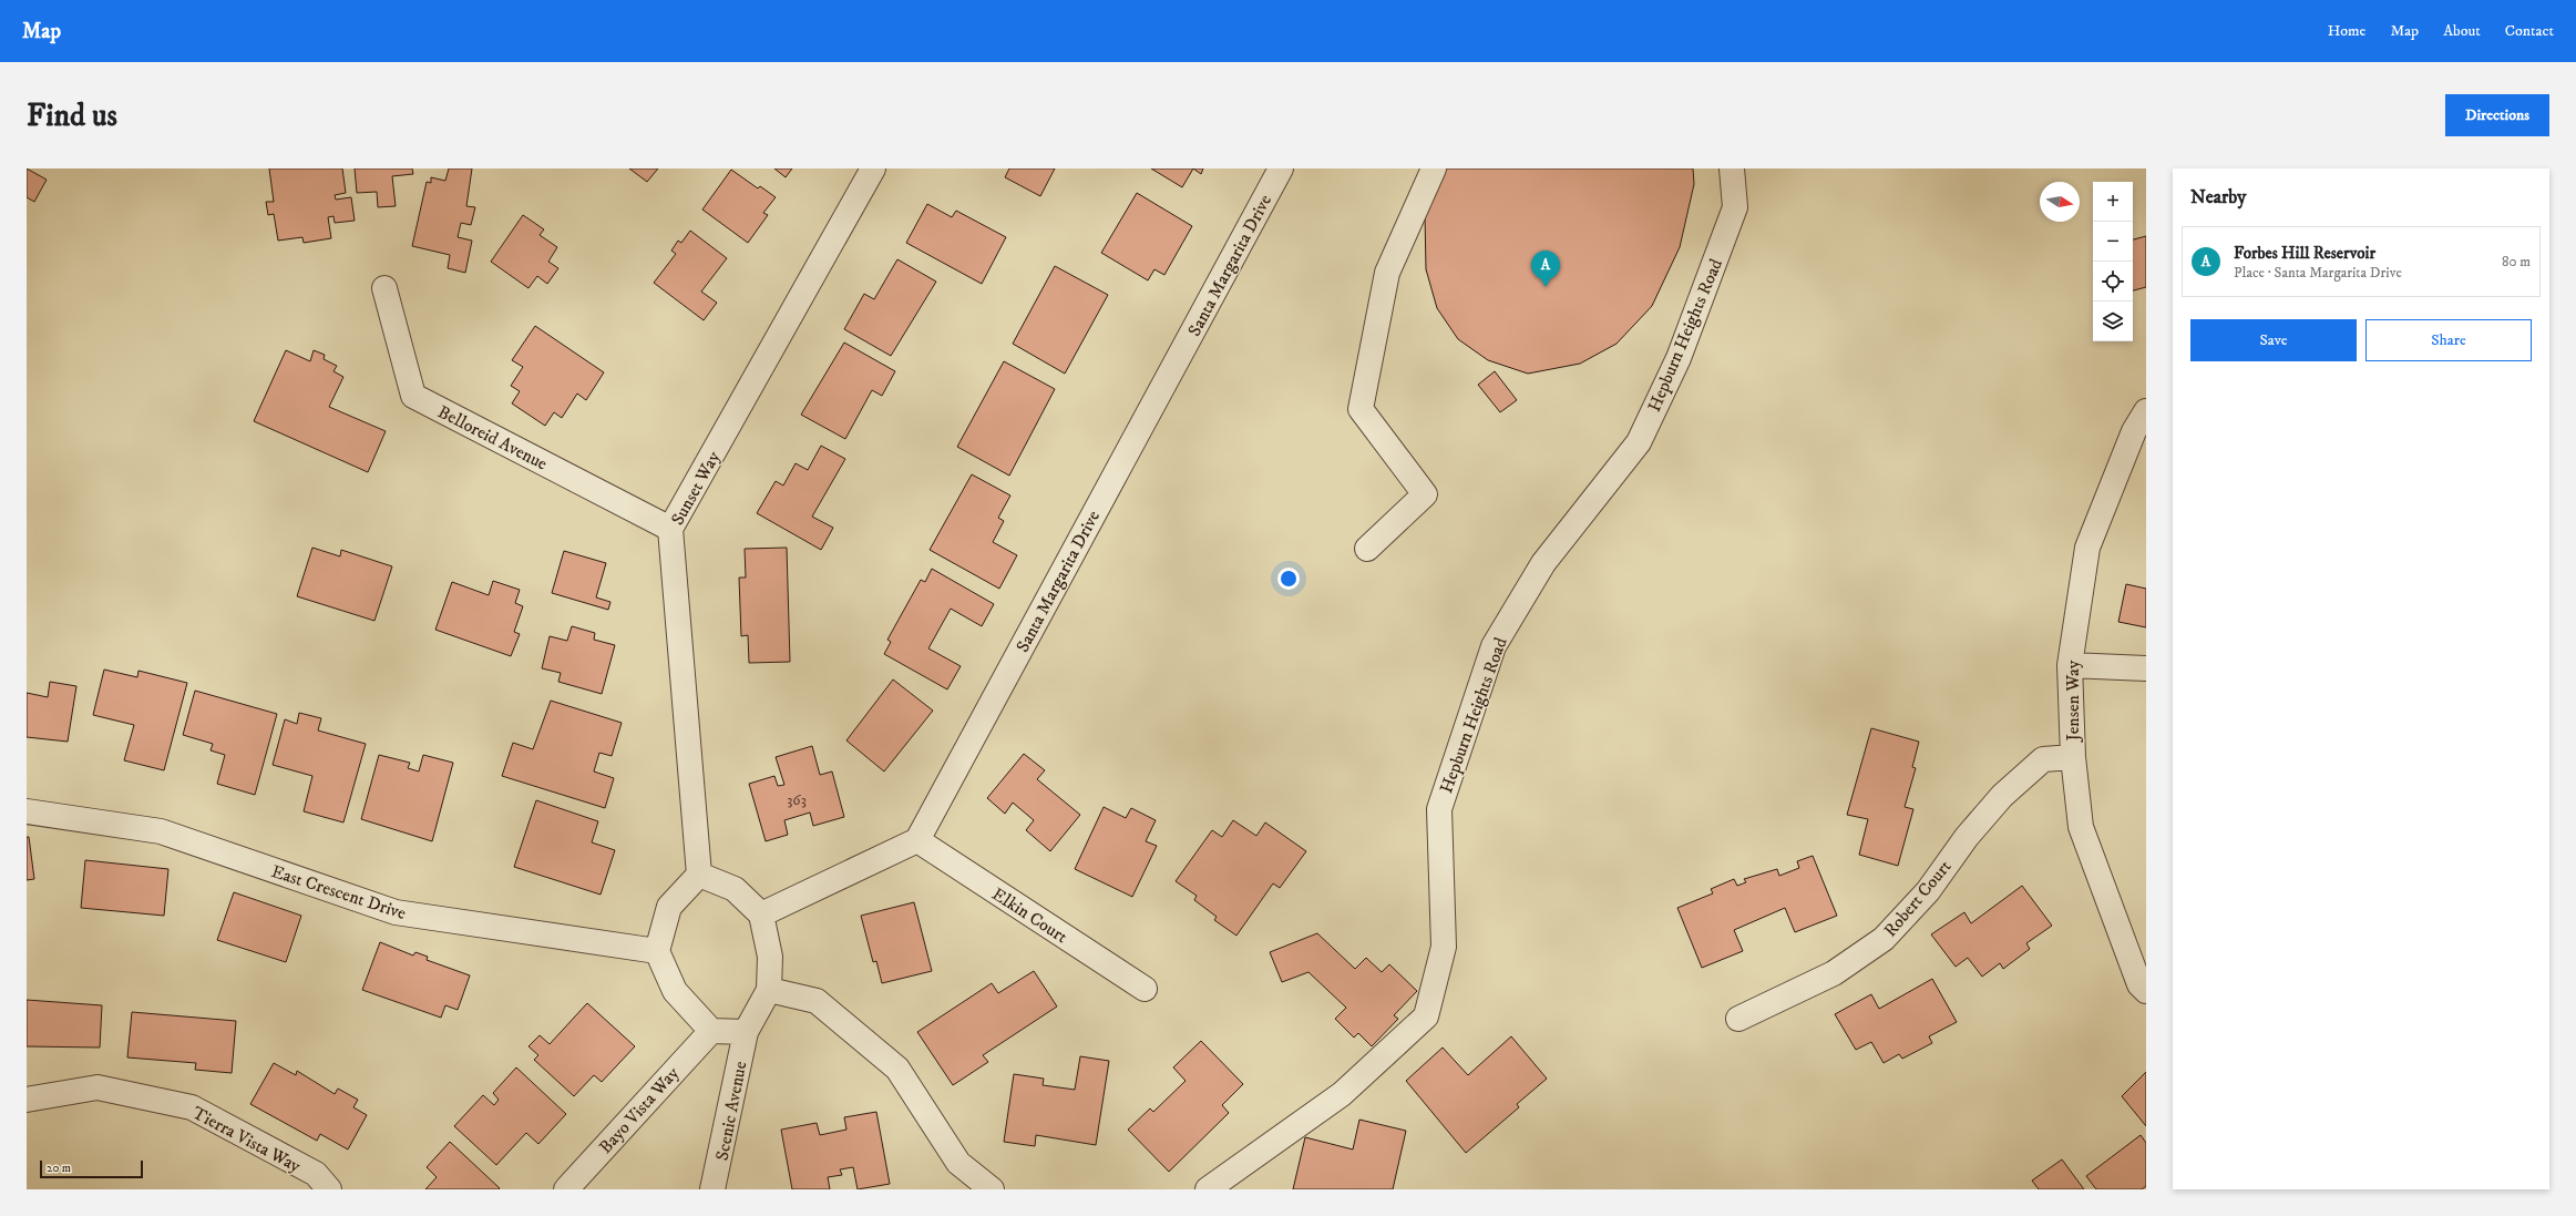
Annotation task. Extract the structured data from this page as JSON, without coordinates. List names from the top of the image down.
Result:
{
  "streets": {
    "street": [
      "Santa Margarita Drive",
      "Hepburn Heights Road",
      "Belloreid Avenue",
      "Sunset Way",
      "Jensen Way",
      "East Crescent Drive",
      "Robert Court",
      "Elkin Court",
      "Bayo Vista Way",
      "Scenic Avenue",
      "Tierra Vista Way"
    ]
  },
  "crossings": [
    ["Santa Margarita Drive", "Elkin Court"],
    ["Belloreid Avenue", "Sunset Way"],
    ["Sunset Way", "East Crescent Drive"],
    ["Sunset Way", "Bayo Vista Way"],
    ["Sunset Way", "Scenic Avenue"],
    ["Jensen Way", "Robert Court"],
    ["East Crescent Drive", "Bayo Vista Way"],
    ["East Crescent Drive", "Scenic Avenue"],
    ["Bayo Vista Way", "Scenic Avenue"]
  ],
  "house_numbers": ["363"],
  "scale_bar": "20 m",
  "north": "right",
  "page": {
    "header": "Map",
    "nav": [
      "Home",
      "Map",
      "About",
      "Contact"
    ],
    "buttons": [
      "Directions",
      ["Save", "Share"]
    ],
    "title": "Find us",
    "heading": "Nearby",
    "map_buttons": ["+", "−"],
    "list": [
      {
        "mark": "A",
        "name": "Forbes Hill Reservoir",
        "note": "Place · Santa Margarita Drive",
        "value": "80 m"
      }
    ],
    "pins": "A",
    "scale": "20 m"
  }
}
